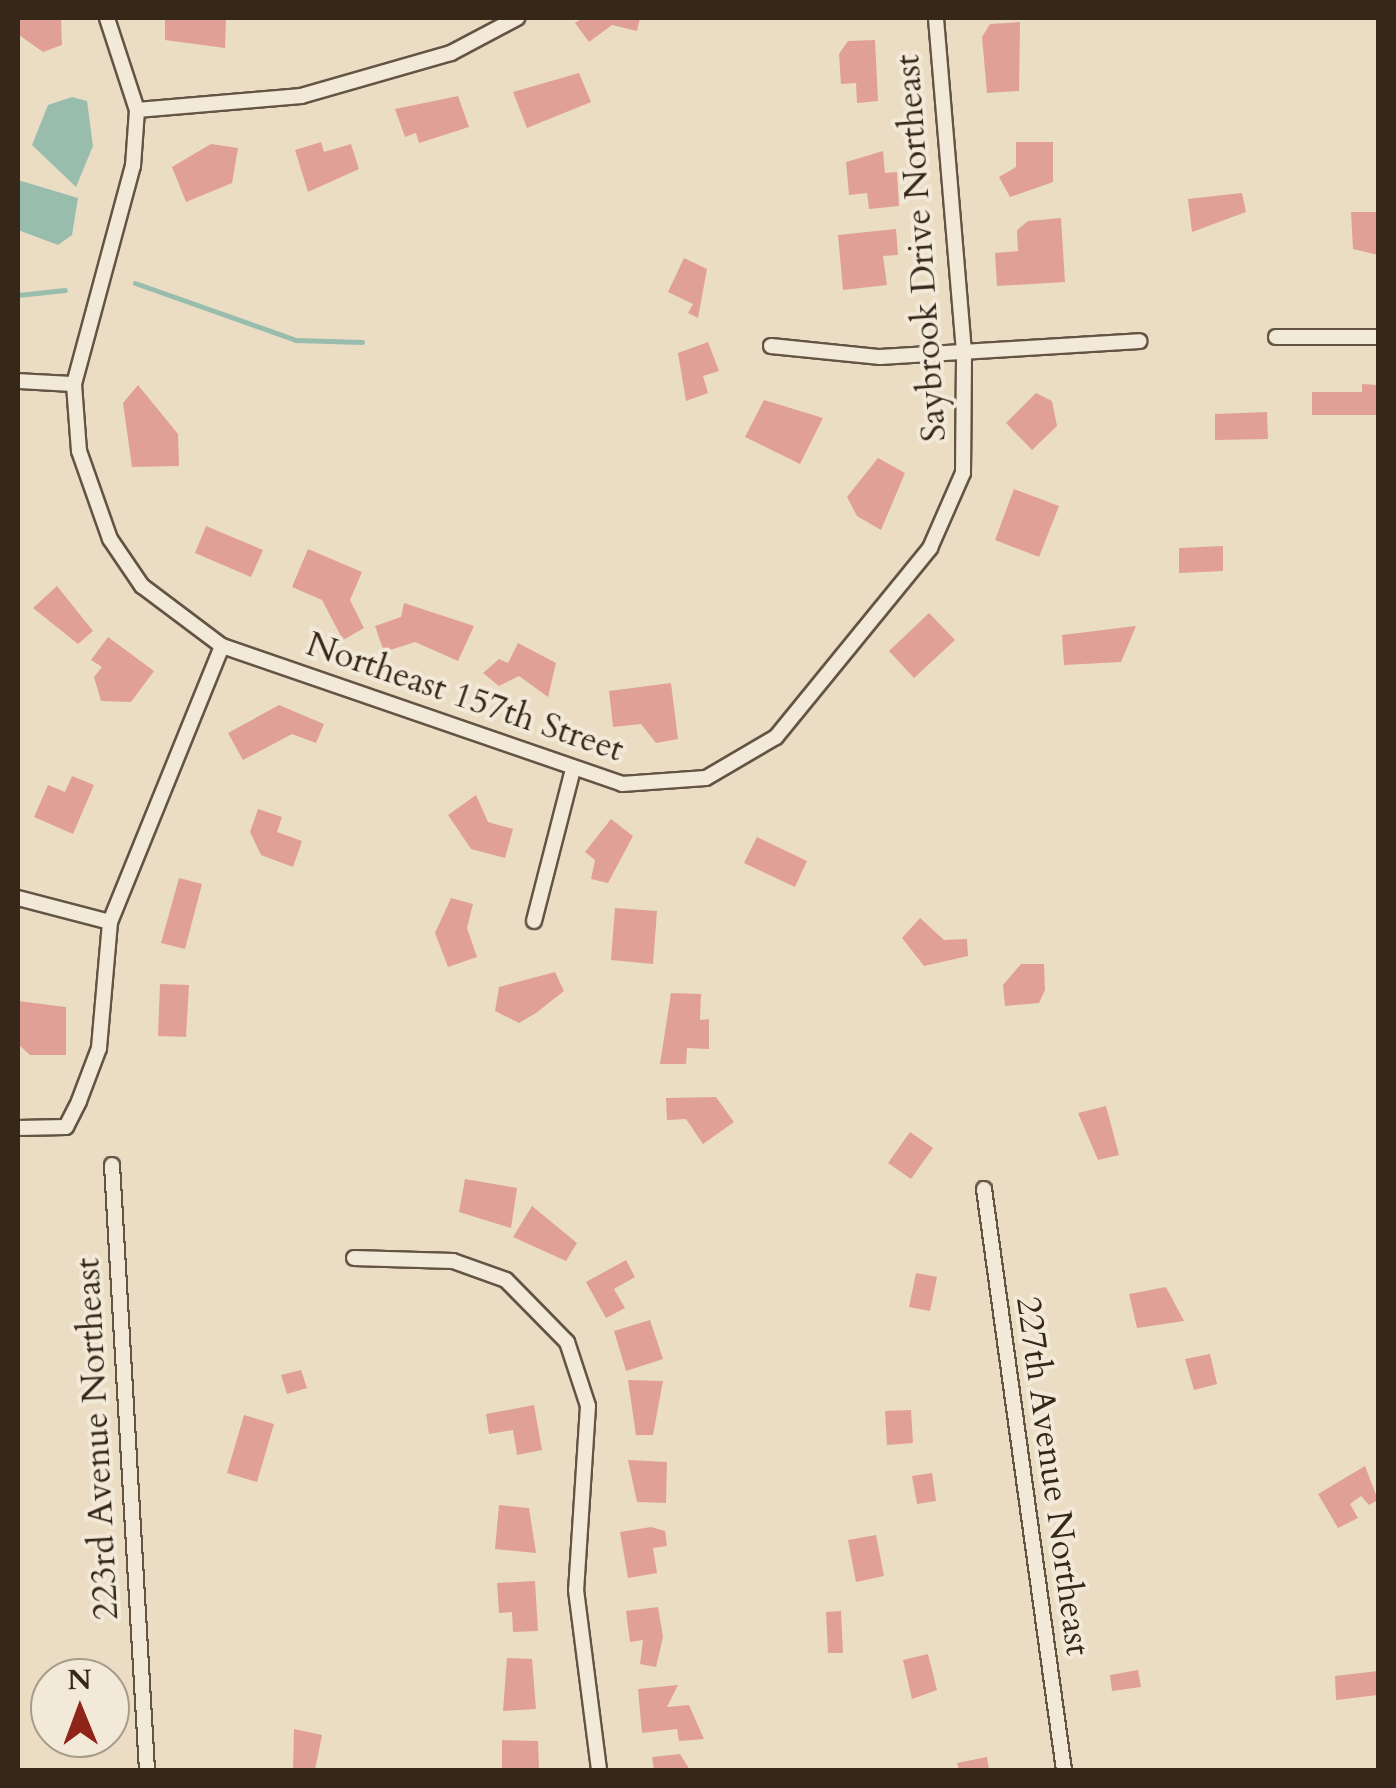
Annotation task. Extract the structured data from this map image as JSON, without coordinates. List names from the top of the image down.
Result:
{
  "streets": {
    "street": [
      "Saybrook Drive Northeast",
      "Northeast 157th Street",
      "223rd Avenue Northeast",
      "227th Avenue Northeast"
    ]
  },
  "crossings": [
    ["Saybrook Drive Northeast", "Northeast 157th Street"]
  ],
  "north": "top"
}
